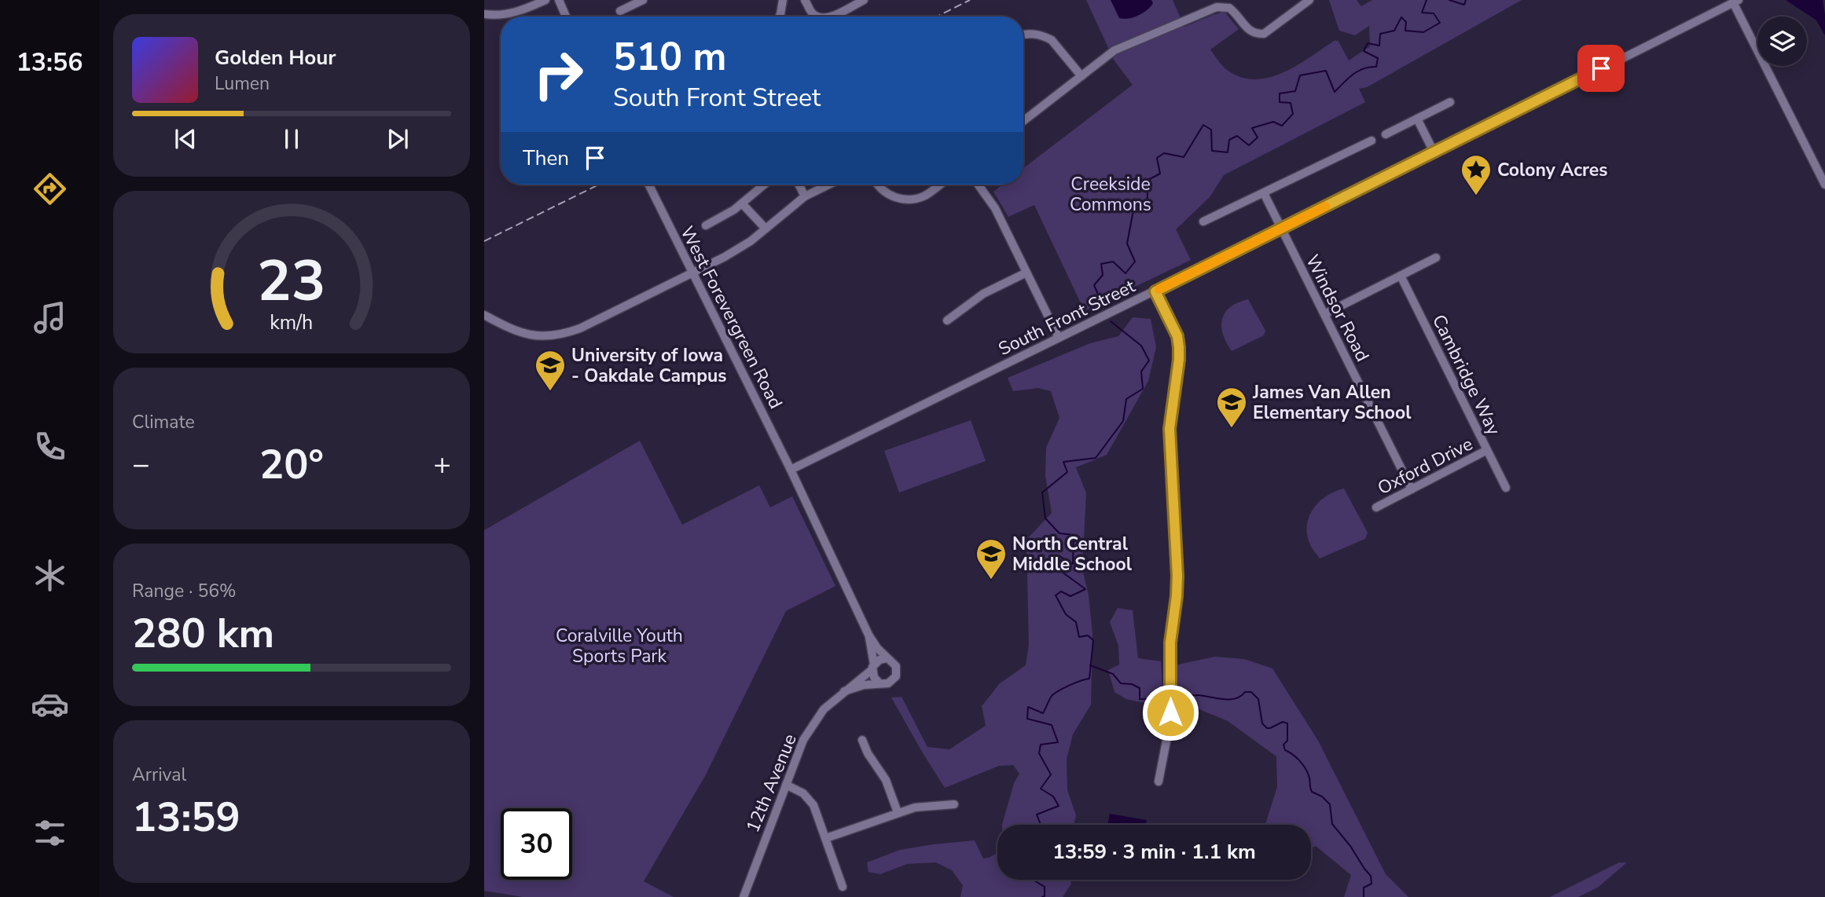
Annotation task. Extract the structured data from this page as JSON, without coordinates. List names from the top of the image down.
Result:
{
  "streets": {
    "street": [
      "Windsor Road",
      "West Forevergreen Road",
      "South Front Street",
      "Cambridge Way",
      "Oxford Drive",
      "12th Avenue"
    ]
  },
  "crossings": [
    ["Windsor Road", "South Front Street"],
    ["Windsor Road", "Oxford Drive"],
    ["West Forevergreen Road", "South Front Street"],
    ["Cambridge Way", "Oxford Drive"]
  ],
  "parks": ["Creekside Commons", "Coralville Youth Sports Park"],
  "places": {
    "place": ["Colony Acres"],
    "school or university": ["University of Iowa - Oakdale Campus", "James Van Allen Elementary School", "North Central Middle School"]
  },
  "page": {
    "tabs": "13:56",
    "turn": ["510 m", "South Front Street"],
    "song": ["Golden Hour", "Lumen"],
    "then": "Then",
    "tile": [
      "Climate",
      ["Range · 56%", "280 km"],
      ["Arrival", "13:59"]
    ],
    "heat": ["−", "20°", "+"],
    "limit": "30",
    "trip": "13:59 · 3 min · 1.1 km",
    "gauge": ["23", "km/h"]
  }
}
